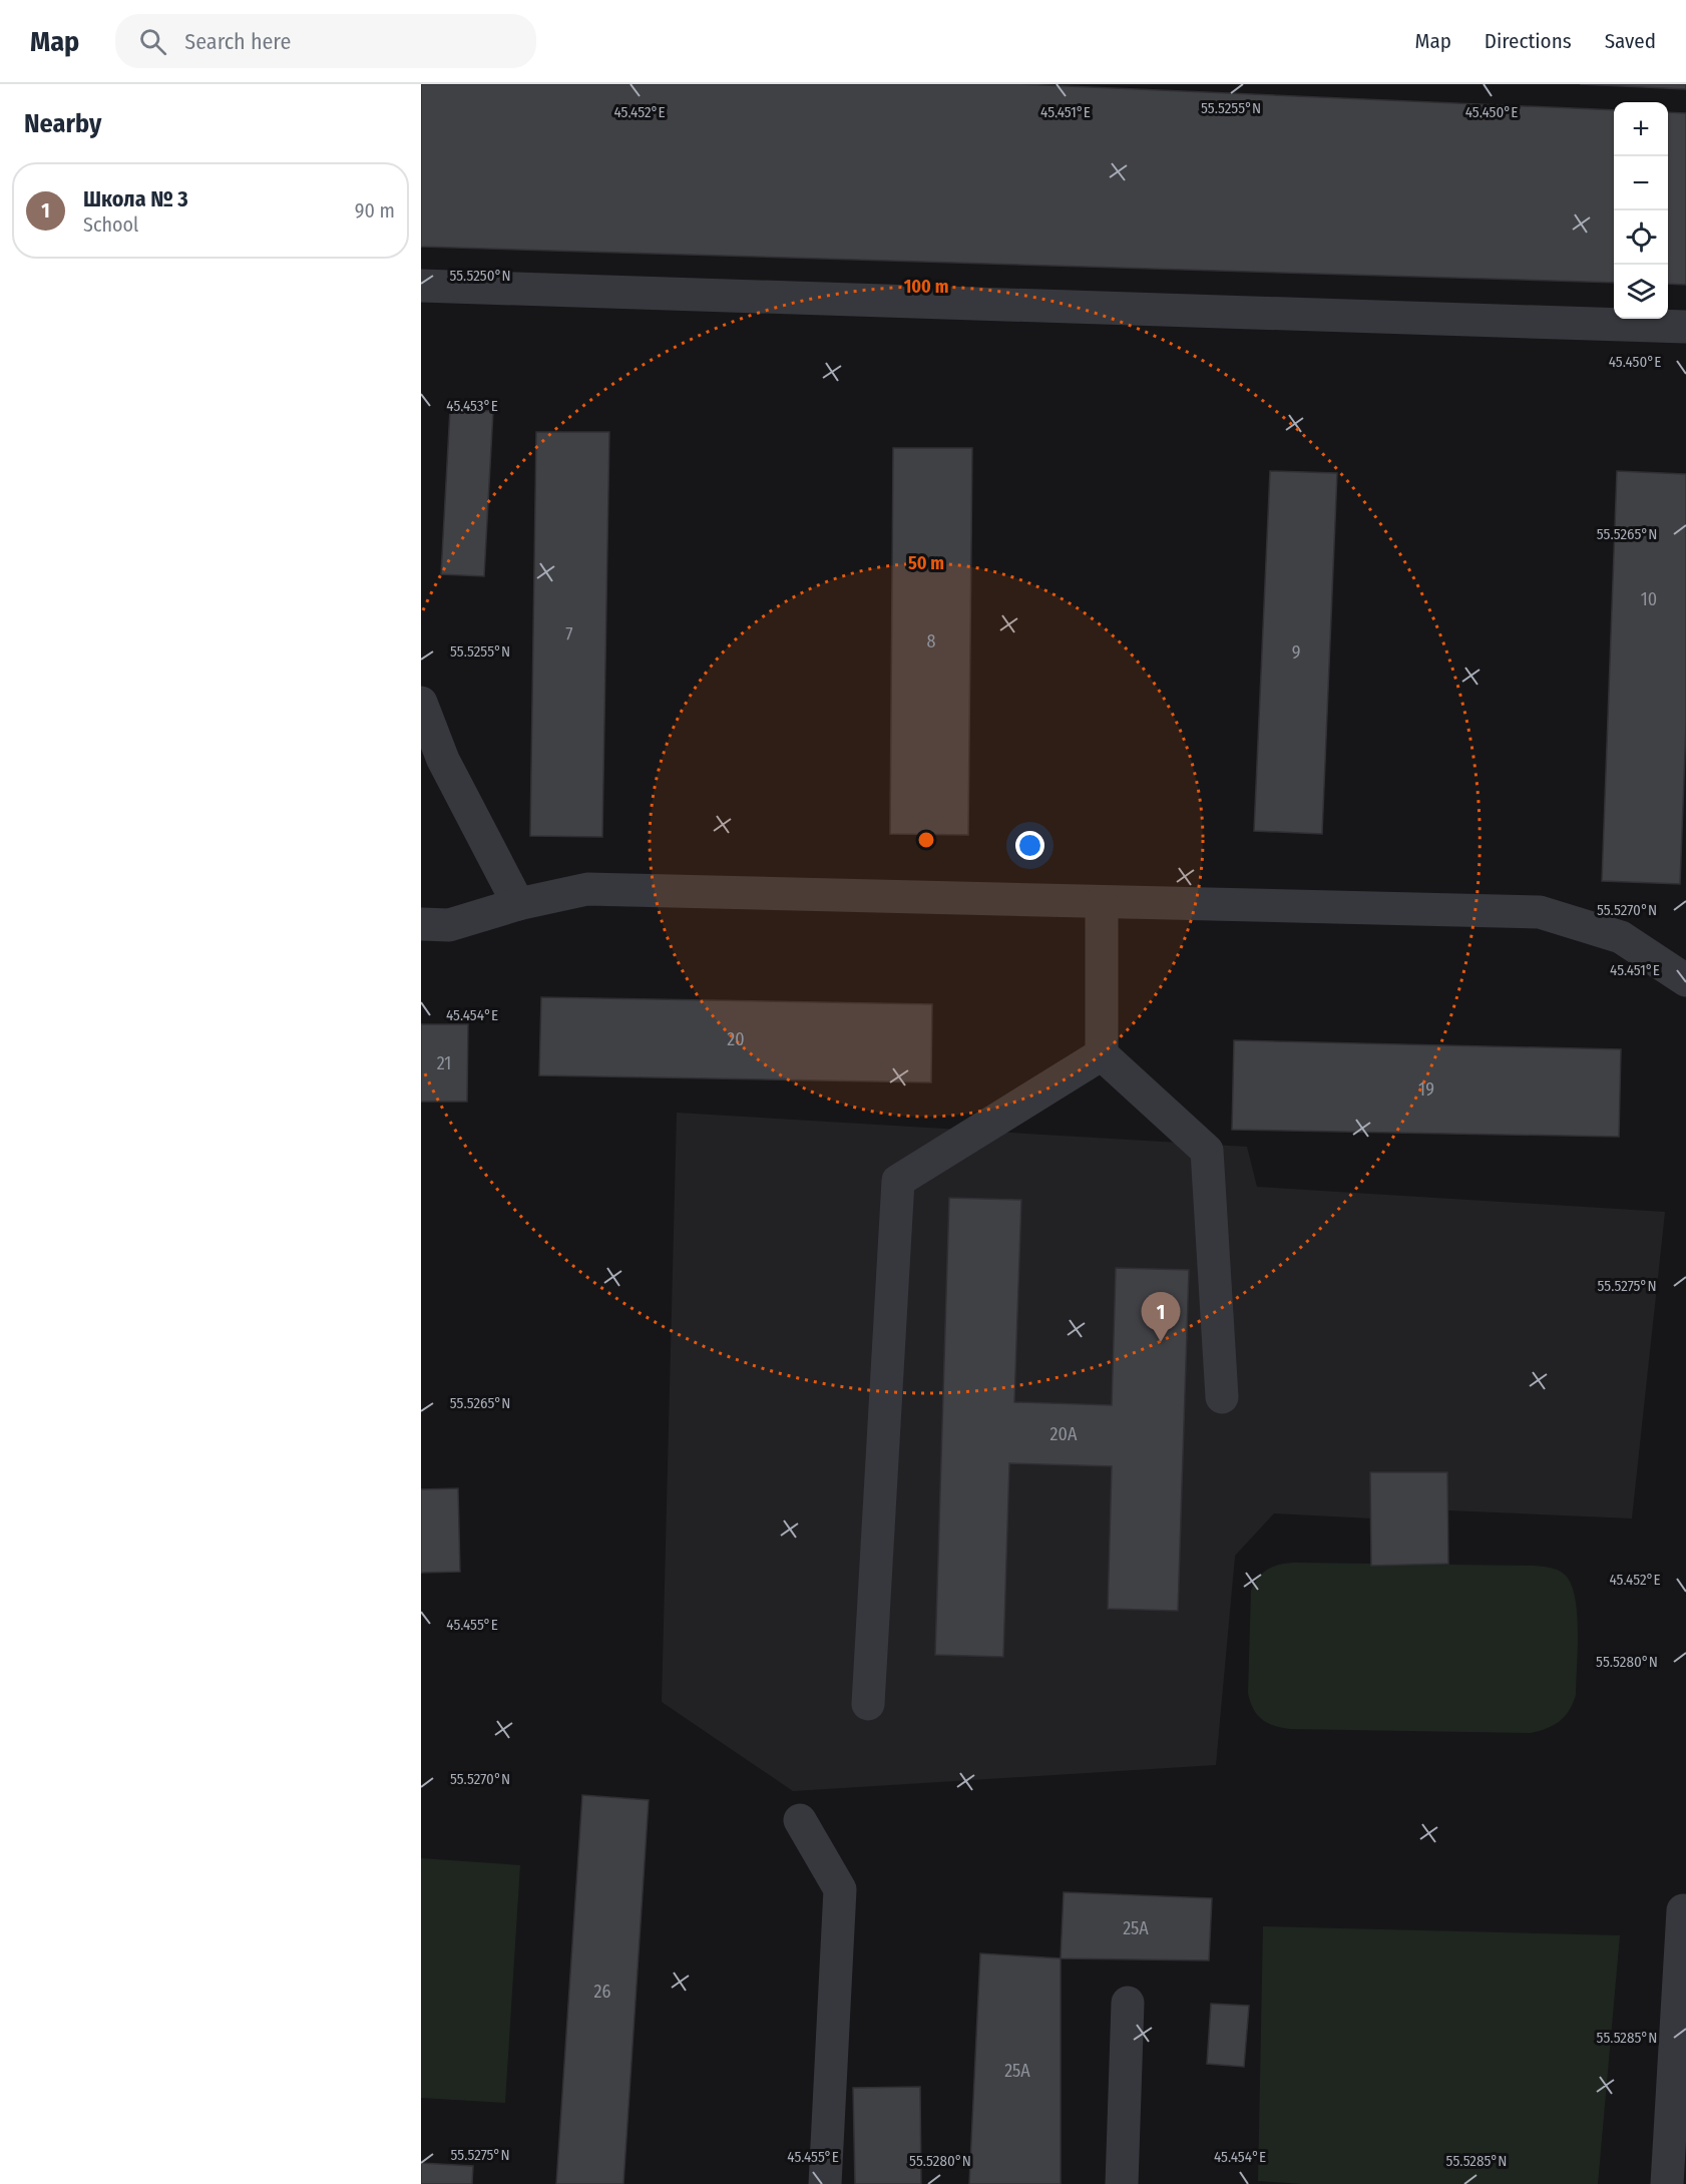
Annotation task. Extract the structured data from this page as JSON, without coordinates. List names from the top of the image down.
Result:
{
  "house_numbers": [
    "10",
    "7",
    "8",
    "9",
    "20",
    "21",
    "19",
    "20А",
    "25А",
    "26",
    "25А"
  ],
  "page": {
    "header": "Map",
    "search": "Search here",
    "nav": ["Map", "Directions", "Saved"],
    "heading": "Nearby",
    "map_buttons": ["+", "−"],
    "list": [
      {
        "mark": "1",
        "name": "Школа № 3",
        "note": "School",
        "value": "90 m"
      }
    ],
    "pins": "1"
  },
  "coordinates": [
    "55.5255°N",
    "45.452°E",
    "45.450°E",
    "45.451°E",
    "55.5250°N",
    "45.453°E",
    "55.5265°N",
    "55.5270°N",
    "45.454°E",
    "55.5275°N",
    "45.455°E",
    "55.5280°N",
    "55.5285°N"
  ],
  "rings": ["100 m", "50 m"]
}
